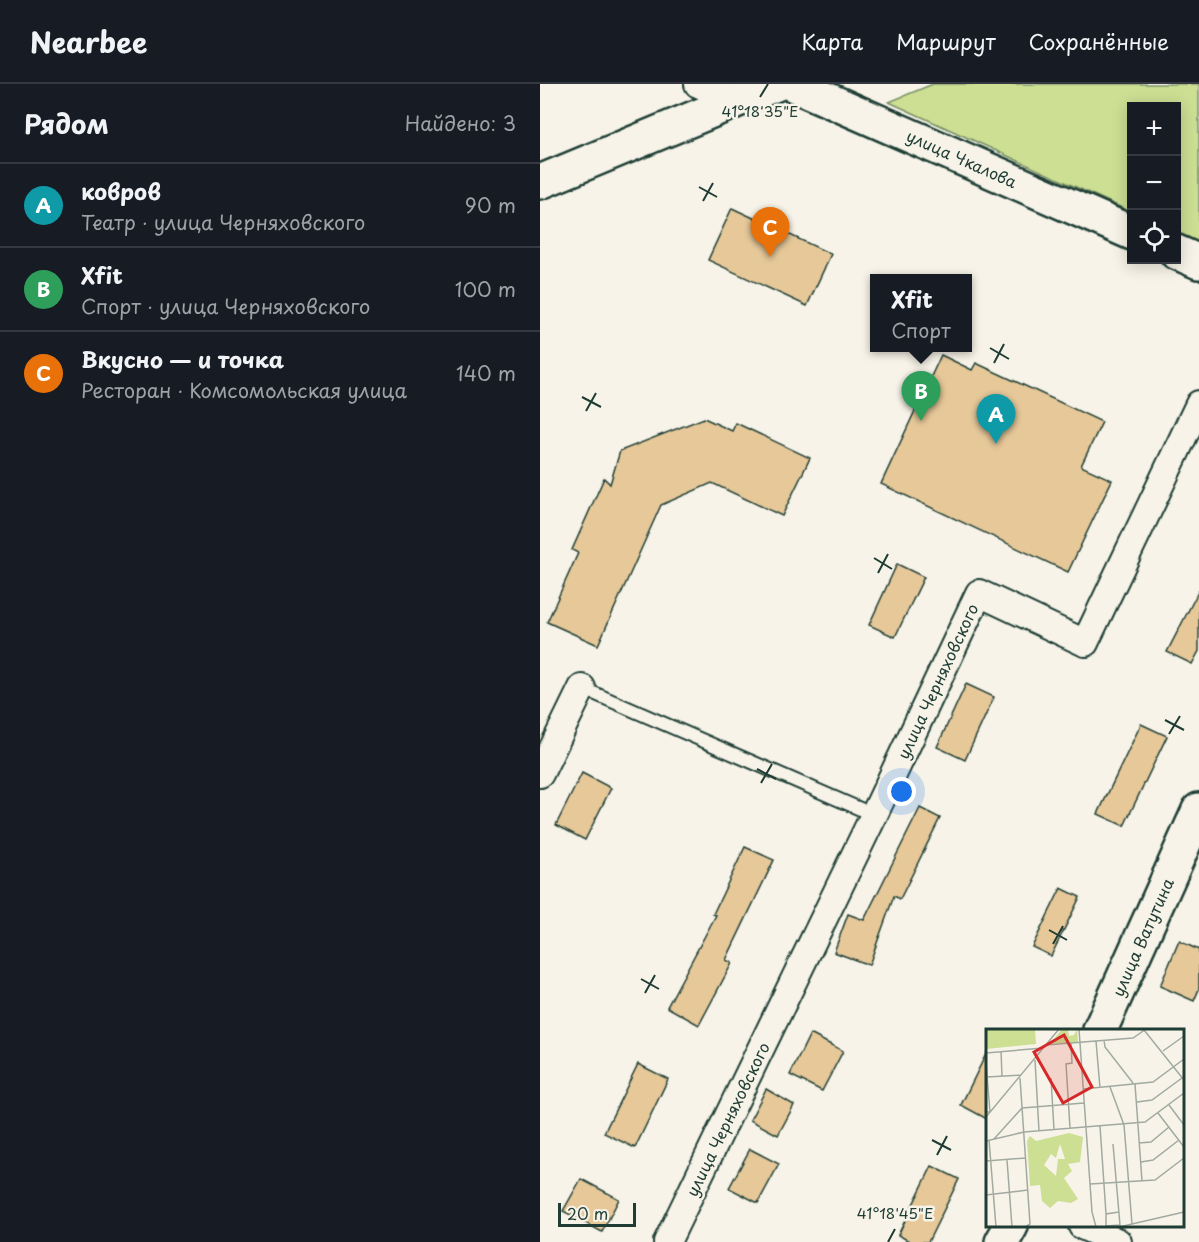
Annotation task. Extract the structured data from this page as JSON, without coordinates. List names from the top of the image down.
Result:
{
  "streets": {
    "street": ["улица Чкалова", "улица Черняховского", "улица Ватутина"]
  },
  "scale_bar": "20 m",
  "page": {
    "header": "Nearbee",
    "nav": ["Карта", "Маршрут", "Сохранённые"],
    "heading": ["Рядом", "Найдено: 3"],
    "map_buttons": ["+", "−"],
    "list": [
      {
        "mark": "A",
        "name": "ковров",
        "note": "Театр · улица Черняховского",
        "value": "90 m"
      },
      {
        "mark": "B",
        "name": "Xfit",
        "note": "Спорт · улица Черняховского",
        "value": "100 m"
      },
      {
        "mark": "C",
        "name": "Вкусно — и точка",
        "note": "Ресторан · Комсомольская улица",
        "value": "140 m"
      }
    ],
    "pins": ["C", "B", "A"],
    "popup": ["Xfit", "Спорт"],
    "scale": "20 m"
  },
  "coordinates": ["41°18'35\"E", "41°18'45\"E"]
}
